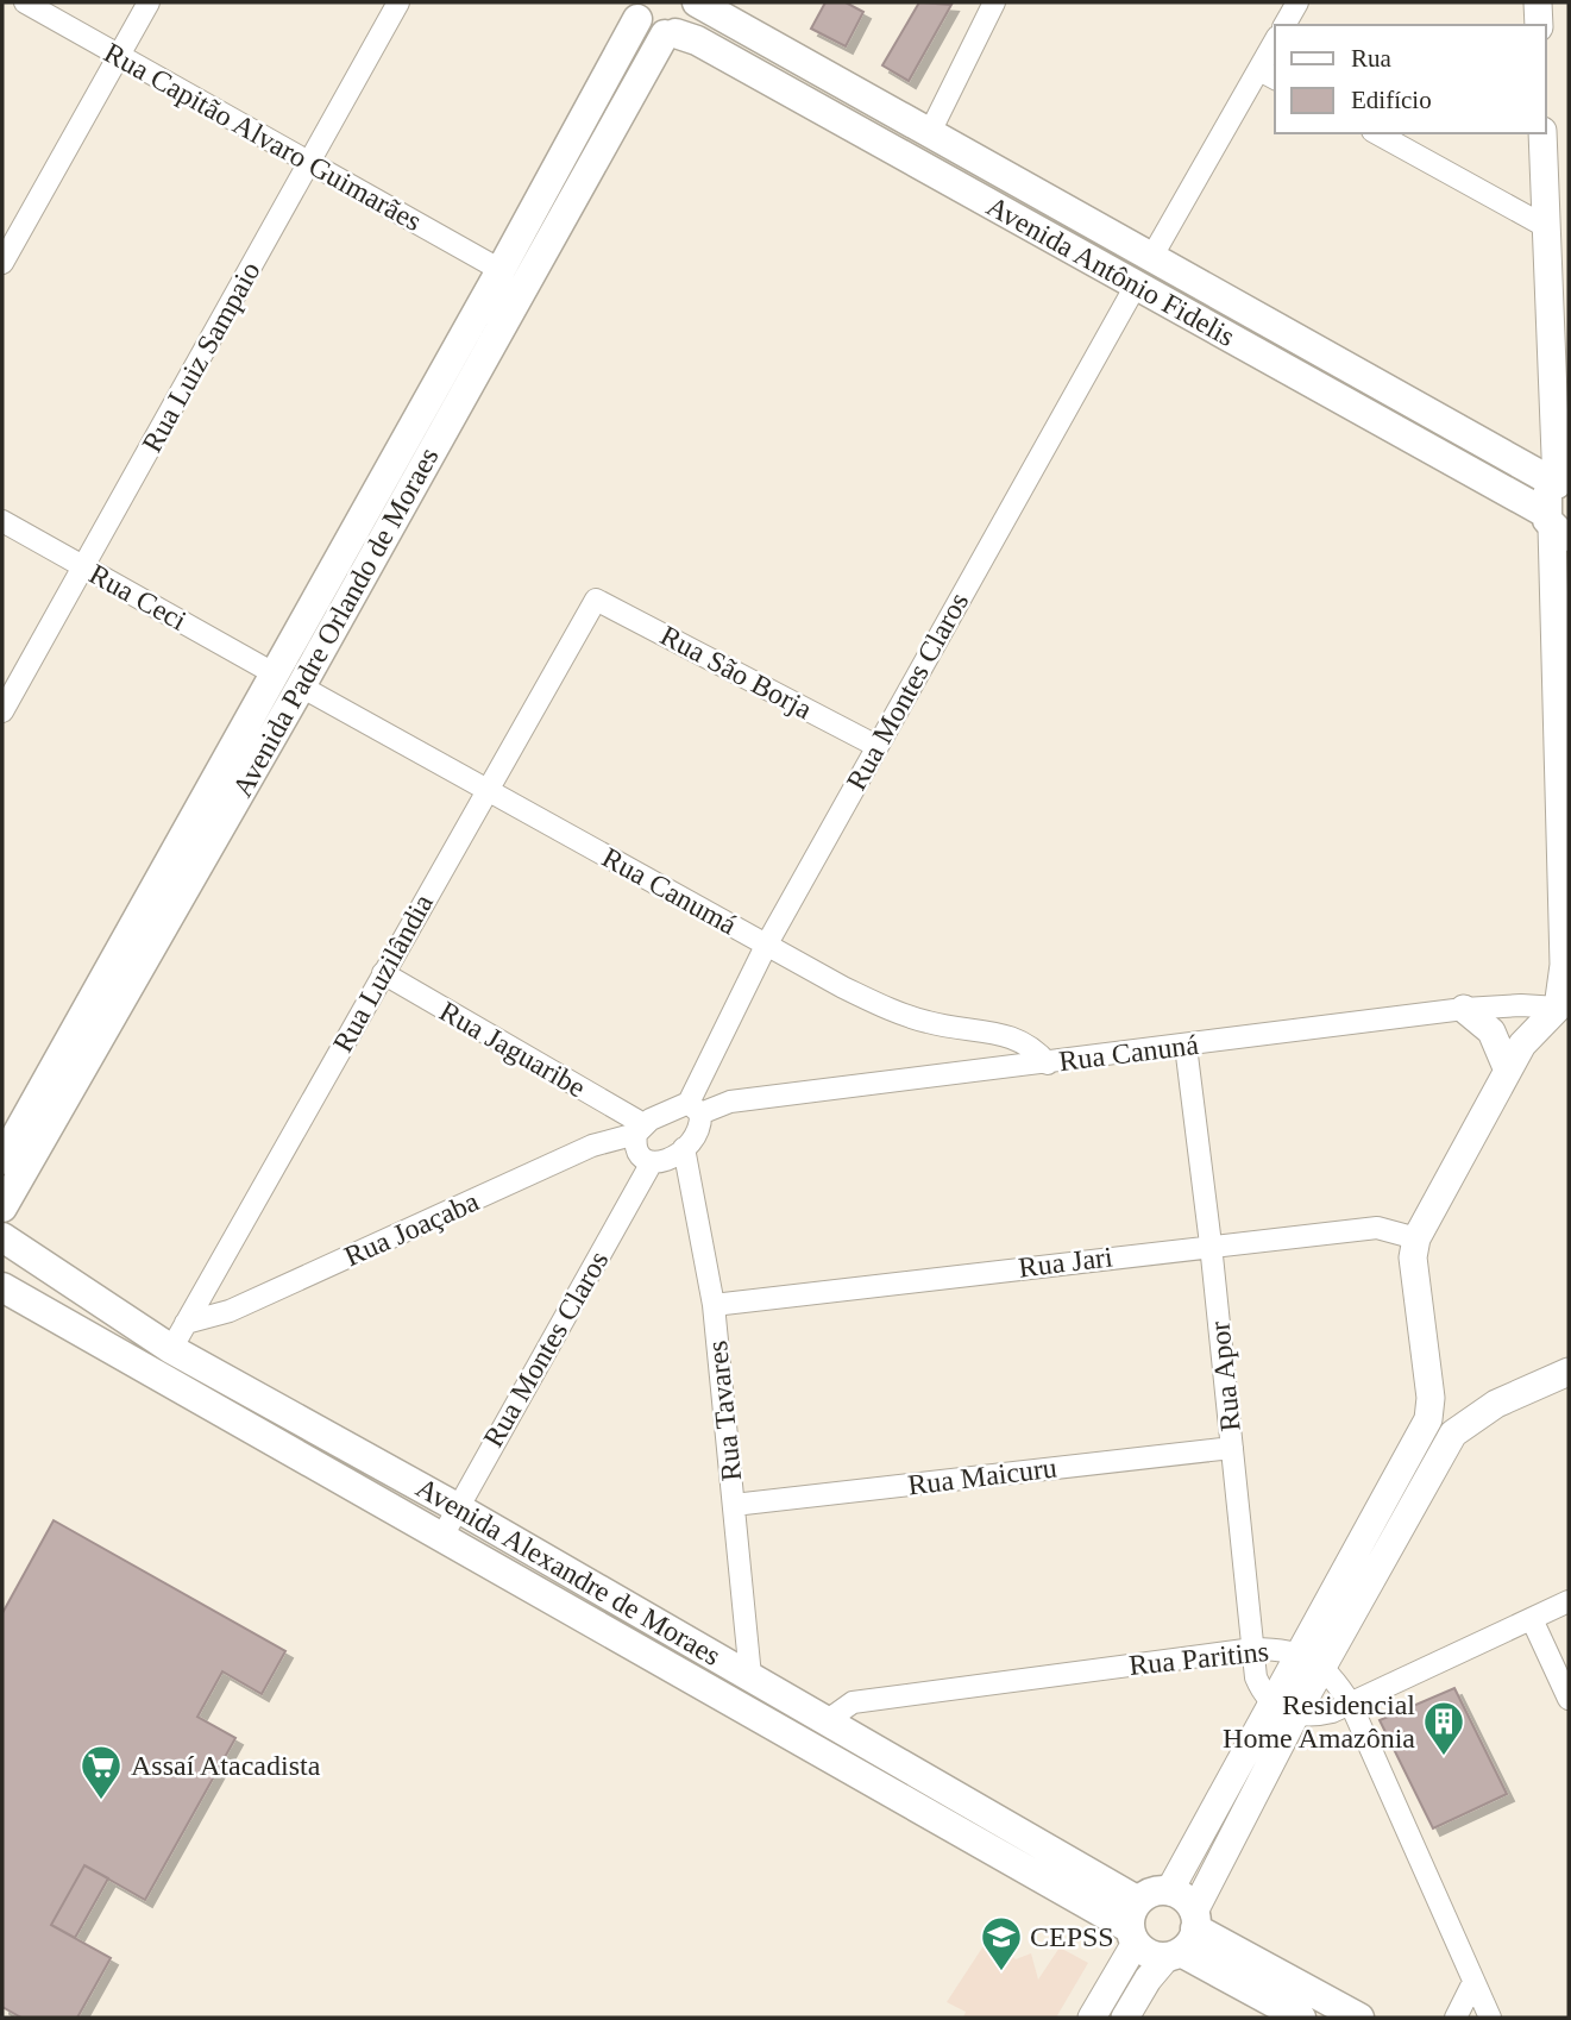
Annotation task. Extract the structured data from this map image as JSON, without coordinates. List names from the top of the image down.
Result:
{
  "streets": {
    "main road": ["Avenida Antônio Fidelis", "Avenida Padre Orlando de Moraes", "Avenida Alexandre de Moraes"],
    "street": [
      "Rua Capitão Alvaro Guimarães",
      "Rua Luiz Sampaio",
      "Rua Ceci",
      "Rua São Borja",
      "Rua Montes Claros",
      "Rua Canumá",
      "Rua Luzilândia",
      "Rua Jaguaribe",
      "Rua Canuná",
      "Rua Joaçaba",
      "Rua Jari",
      "Rua Apor",
      "Rua Tavares",
      "Rua Maicuru",
      "Rua Paritins"
    ]
  },
  "crossings": [
    ["Rua Capitão Alvaro Guimarães", "Rua Luiz Sampaio"],
    ["Rua Capitão Alvaro Guimarães", "Avenida Padre Orlando de Moraes"],
    ["Avenida Antônio Fidelis", "Avenida Padre Orlando de Moraes"],
    ["Avenida Antônio Fidelis", "Rua Montes Claros"],
    ["Rua Luiz Sampaio", "Rua Ceci"],
    ["Rua Ceci", "Avenida Padre Orlando de Moraes"],
    ["Avenida Padre Orlando de Moraes", "Rua Canumá"],
    ["Rua São Borja", "Rua Montes Claros"],
    ["Rua São Borja", "Rua Luzilândia"],
    ["Rua Montes Claros", "Rua Canumá"],
    ["Rua Montes Claros", "Rua Canuná"],
    ["Rua Montes Claros", "Rua Tavares"],
    ["Rua Montes Claros", "Avenida Alexandre de Moraes"],
    ["Rua Canumá", "Rua Luzilândia"],
    ["Rua Canumá", "Rua Canuná"],
    ["Rua Luzilândia", "Rua Jaguaribe"],
    ["Rua Luzilândia", "Rua Joaçaba"],
    ["Rua Luzilândia", "Avenida Alexandre de Moraes"],
    ["Rua Jaguaribe", "Rua Canuná"],
    ["Rua Jaguaribe", "Rua Joaçaba"],
    ["Rua Canuná", "Rua Joaçaba"],
    ["Rua Canuná", "Rua Apor"],
    ["Rua Jari", "Rua Apor"],
    ["Rua Jari", "Rua Tavares"],
    ["Rua Apor", "Rua Maicuru"],
    ["Rua Apor", "Rua Paritins"],
    ["Rua Tavares", "Rua Maicuru"],
    ["Rua Tavares", "Avenida Alexandre de Moraes"],
    ["Avenida Alexandre de Moraes", "Rua Paritins"]
  ],
  "places": {
    "building": ["Residencial Home Amazônia"],
    "supermarket": ["Assaí Atacadista"],
    "school or university": ["CEPSS"]
  },
  "legend": ["Rua", "Edifício"]
}
